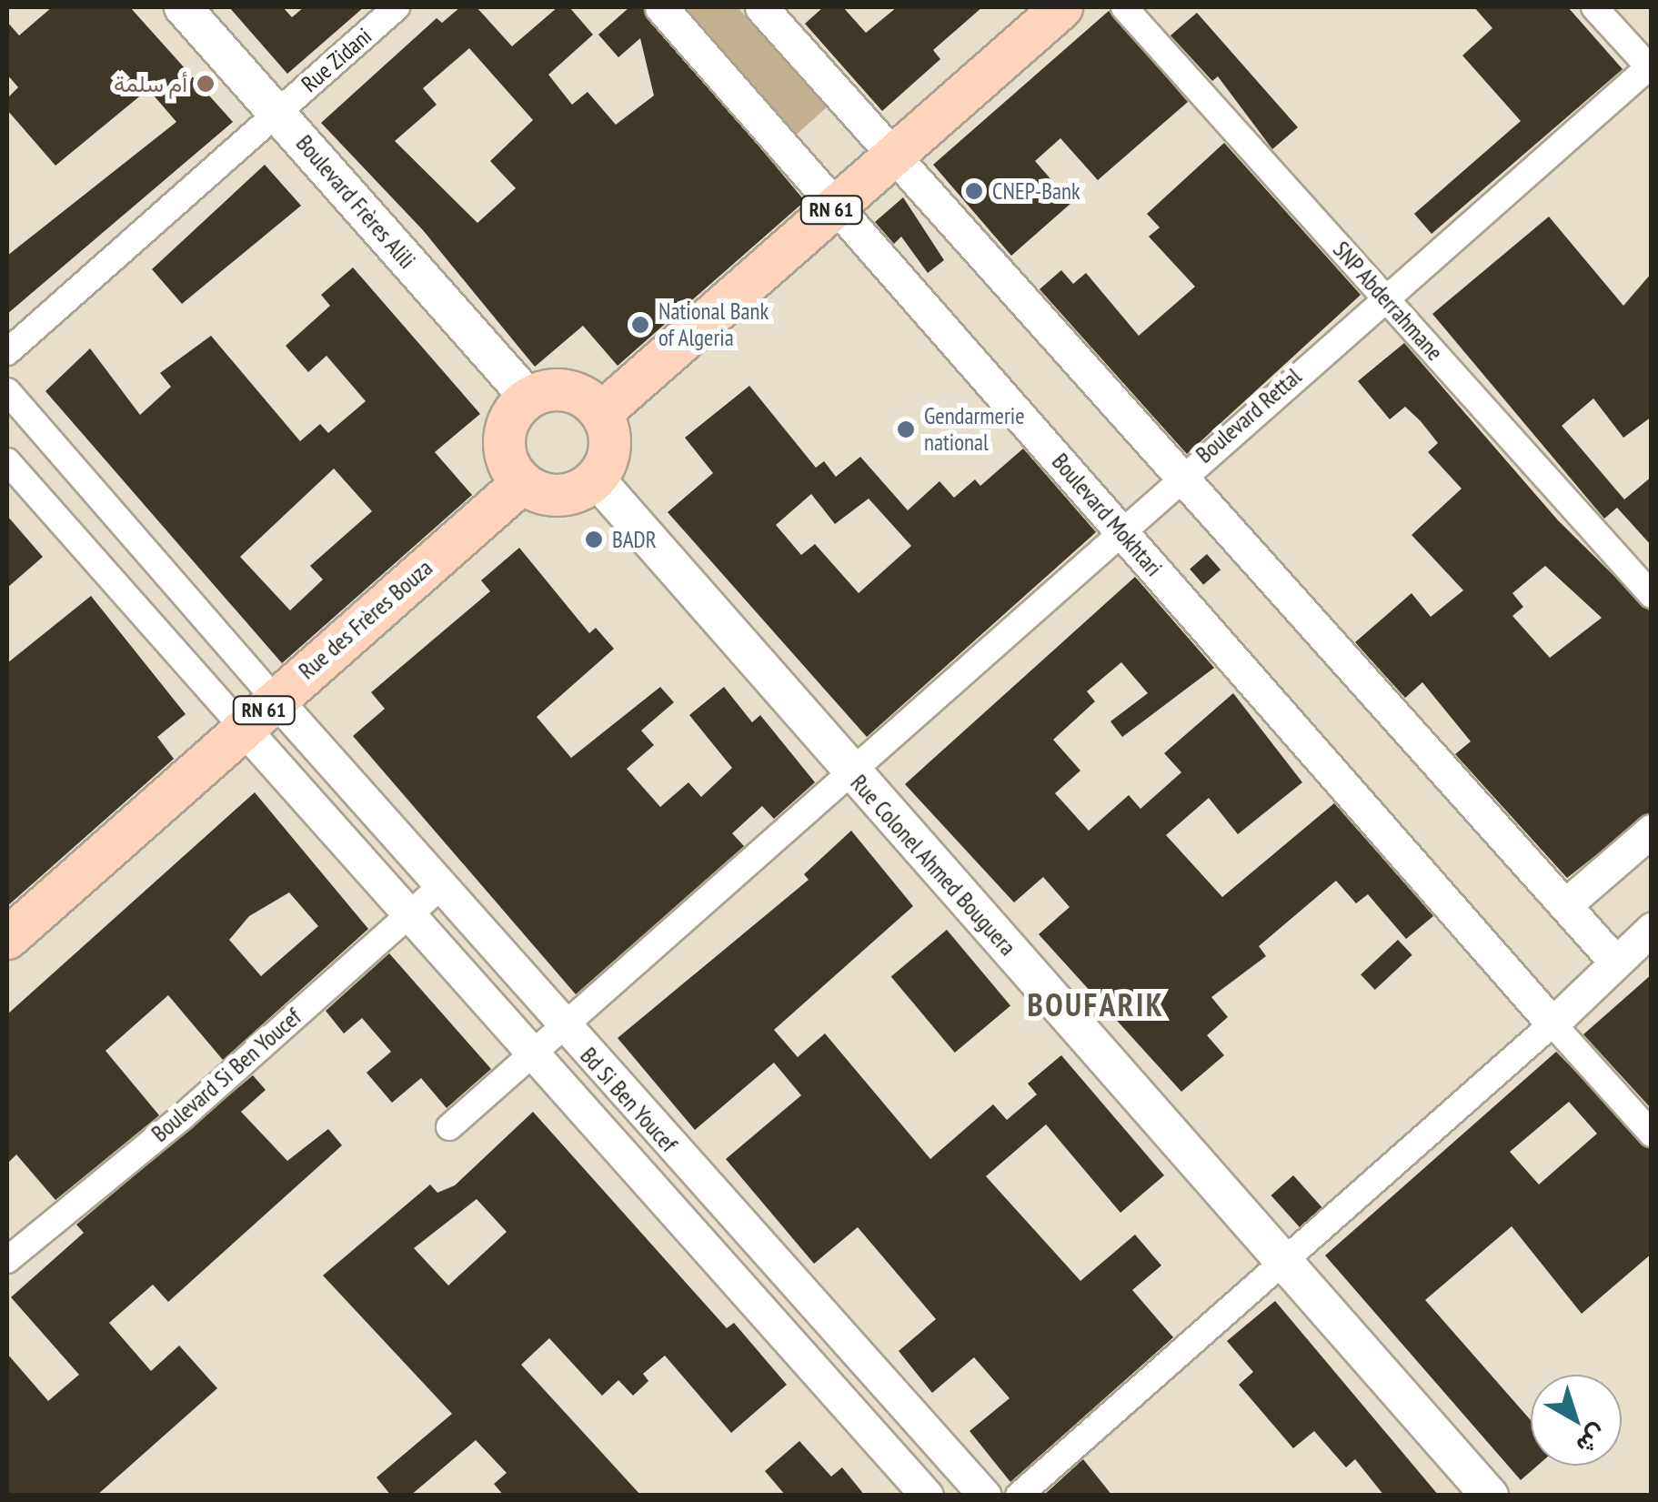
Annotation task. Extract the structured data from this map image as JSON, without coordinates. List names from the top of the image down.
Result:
{
  "streets": {
    "main road": [
      "Boulevard Frères Alili",
      "RN 61",
      "Rue des Frères Bouza",
      "Rue Colonel Ahmed Bouguera"
    ],
    "street": [
      "Rue Zidani",
      "SNP Abderrahmane",
      "Boulevard Rettal",
      "Boulevard Mokhtari",
      "Boulevard Si Ben Youcef",
      "Bd Si Ben Youcef"
    ]
  },
  "crossings": [
    ["Rue Zidani", "Boulevard Frères Alili"],
    ["Boulevard Frères Alili", "RN 61"],
    ["Boulevard Frères Alili", "Rue des Frères Bouza"],
    ["Boulevard Frères Alili", "Rue Colonel Ahmed Bouguera"],
    ["RN 61", "Boulevard Mokhtari"],
    ["RN 61", "Rue des Frères Bouza"],
    ["RN 61", "Rue Colonel Ahmed Bouguera"],
    ["SNP Abderrahmane", "Boulevard Rettal"],
    ["Boulevard Rettal", "Boulevard Mokhtari"],
    ["Boulevard Rettal", "Rue Colonel Ahmed Bouguera"],
    ["Boulevard Rettal", "Bd Si Ben Youcef"],
    ["Rue des Frères Bouza", "Rue Colonel Ahmed Bouguera"],
    ["Rue des Frères Bouza", "Bd Si Ben Youcef"],
    ["Boulevard Si Ben Youcef", "Bd Si Ben Youcef"]
  ],
  "districts": ["BOUFARIK"],
  "places": [
    "أم سلمة",
    "CNEP-Bank",
    "National Bank of Algeria",
    "Gendarmerie national",
    "BADR"
  ],
  "north": "bottom right"
}
